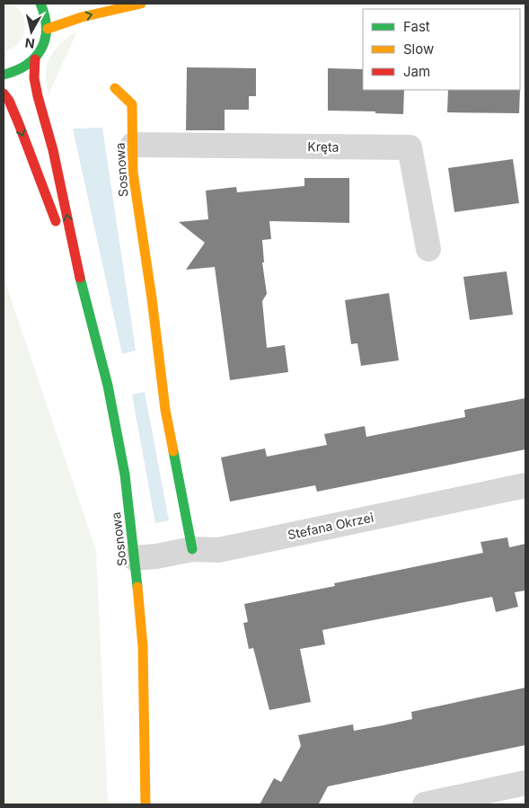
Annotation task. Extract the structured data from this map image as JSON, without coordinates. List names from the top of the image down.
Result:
{
  "streets": {
    "street": ["Kręta", "Sosnowa", "Stefana Okrzei"]
  },
  "crossings": [
    ["Kręta", "Sosnowa"],
    ["Sosnowa", "Stefana Okrzei"]
  ],
  "legend": ["Fast", "Slow", "Jam"],
  "north": "bottom"
}
